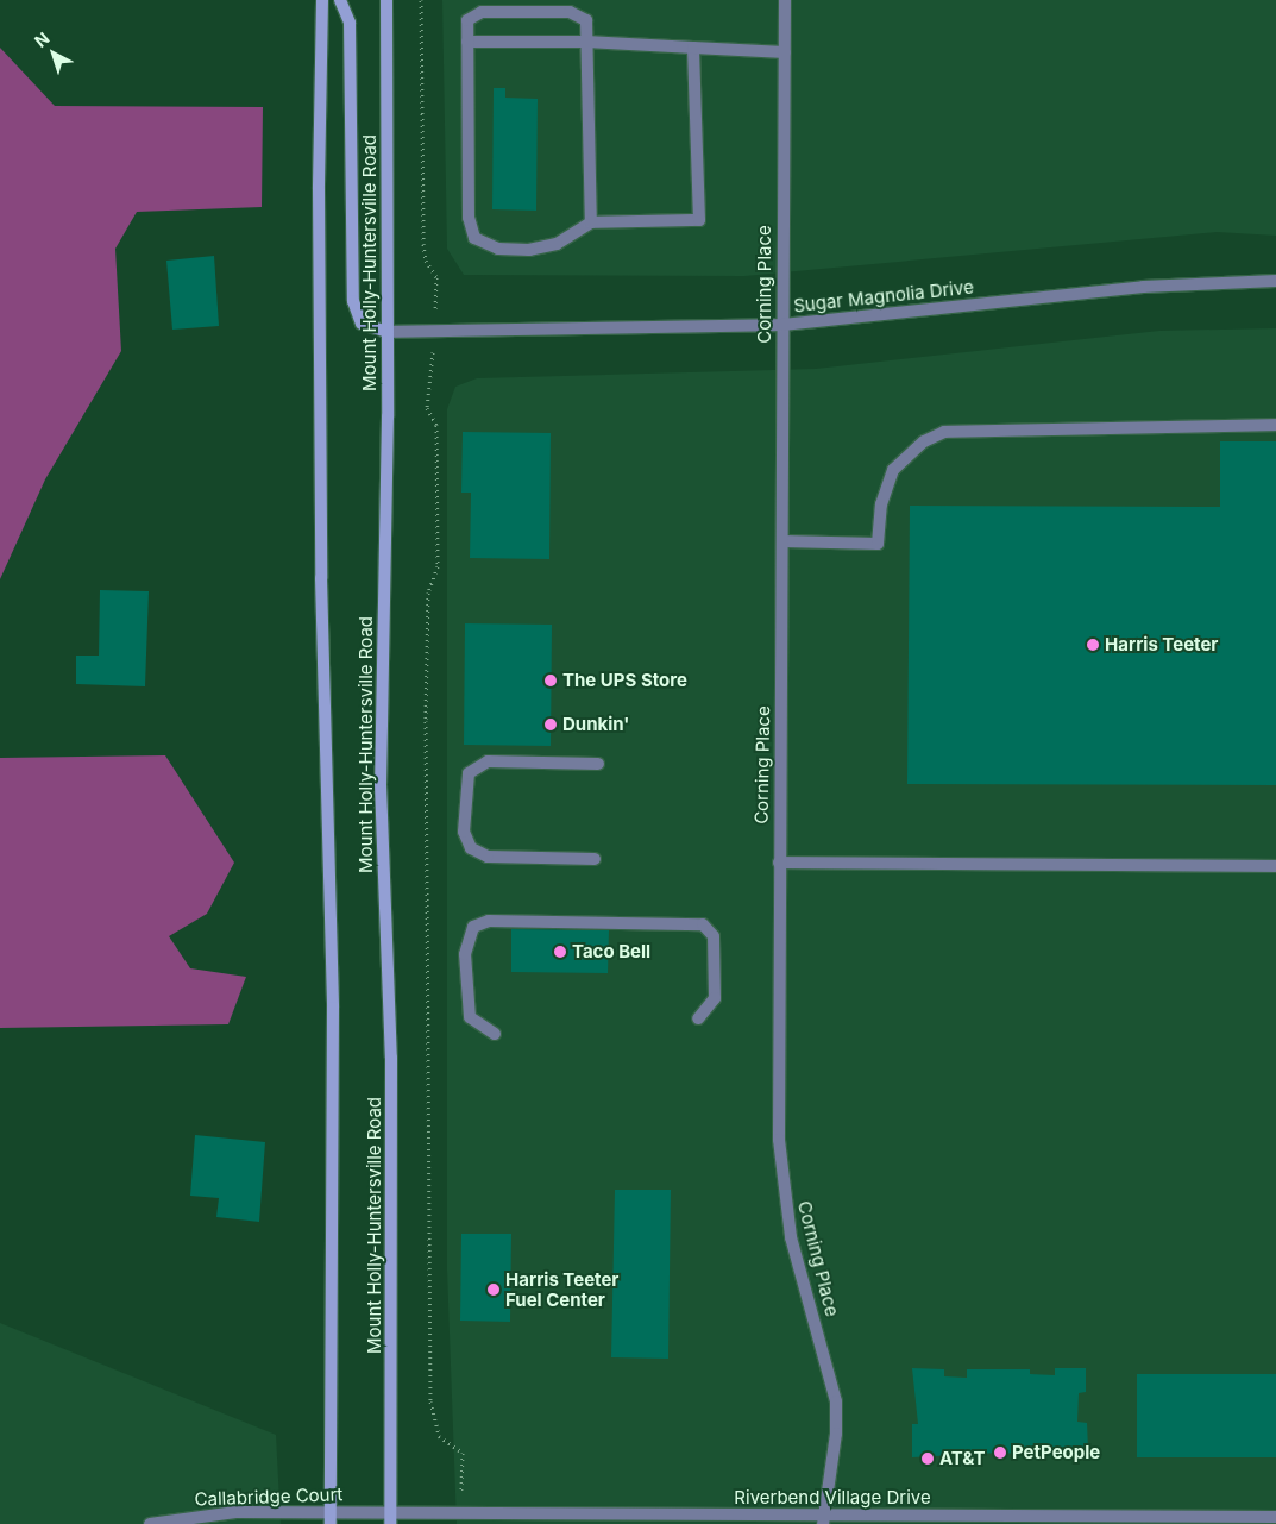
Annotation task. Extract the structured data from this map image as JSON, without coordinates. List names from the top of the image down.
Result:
{
  "streets": {
    "main road": ["Mount Holly-Huntersville Road"],
    "street": [
      "Corning Place",
      "Sugar Magnolia Drive",
      "Callabridge Court",
      "Riverbend Village Drive"
    ]
  },
  "crossings": [
    ["Mount Holly-Huntersville Road", "Sugar Magnolia Drive"],
    ["Mount Holly-Huntersville Road", "Callabridge Court"],
    ["Mount Holly-Huntersville Road", "Riverbend Village Drive"],
    ["Corning Place", "Sugar Magnolia Drive"],
    ["Corning Place", "Riverbend Village Drive"],
    ["Callabridge Court", "Riverbend Village Drive"]
  ],
  "places": [
    "Harris Teeter",
    "The UPS Store",
    "Dunkin'",
    "Taco Bell",
    "Harris Teeter Fuel Center",
    "PetPeople",
    "AT&T"
  ],
  "north": "top left"
}
